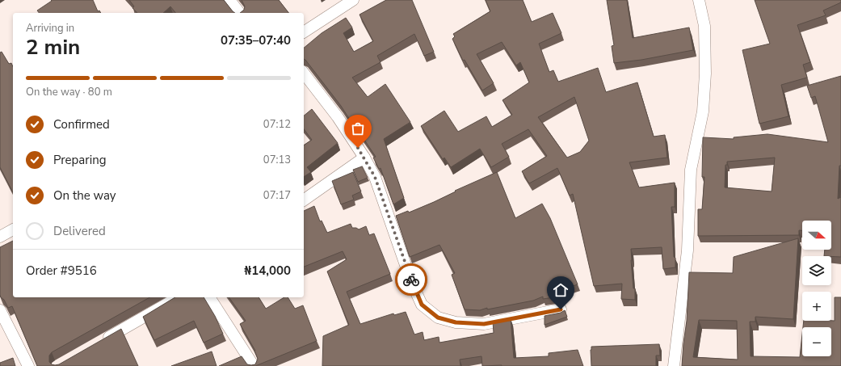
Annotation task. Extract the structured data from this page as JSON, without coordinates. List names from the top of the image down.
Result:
{
  "north": "right",
  "page": {
    "heading": ["2 min", "Arriving in", "07:35–07:40"],
    "panel": ["Order #9516", "₦14,000"],
    "bar": "On the way · 80 m",
    "list": [
      ["Confirmed", "07:12"],
      ["Preparing", "07:13"],
      ["On the way", "07:17"],
      "Delivered"
    ],
    "map_buttons": ["+", "−"]
  }
}
